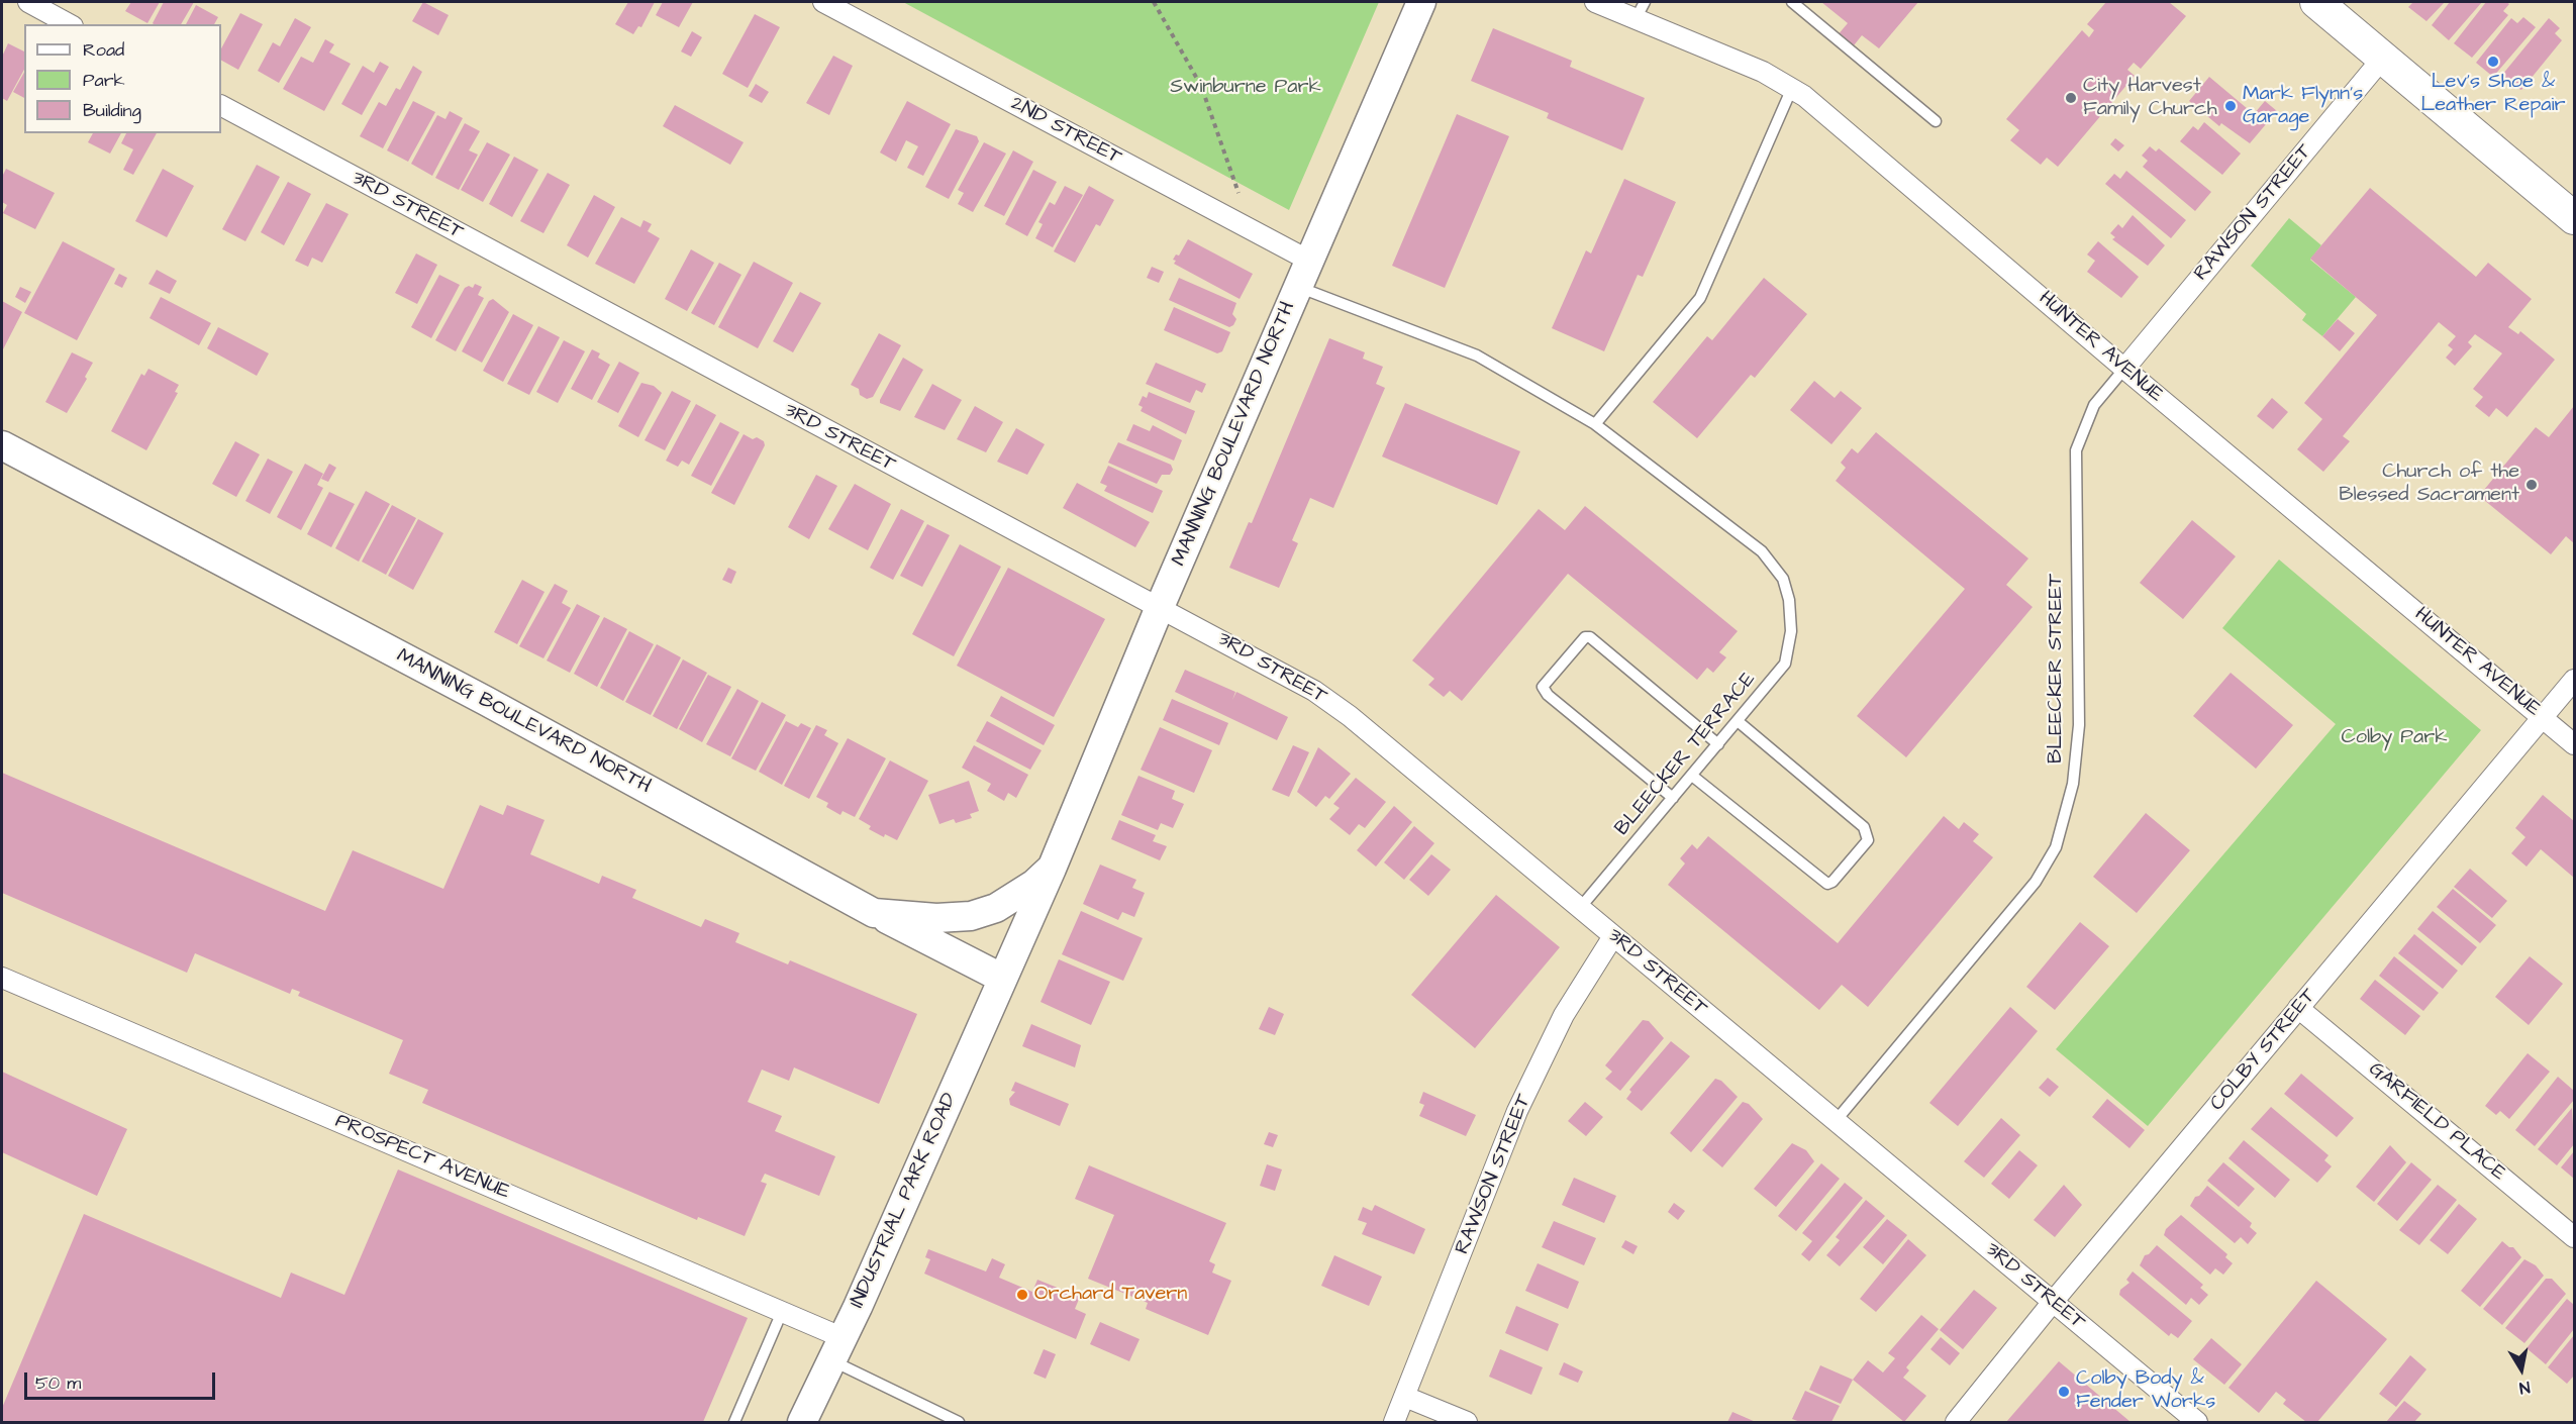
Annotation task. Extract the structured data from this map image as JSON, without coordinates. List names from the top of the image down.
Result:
{
  "streets": {
    "street": [
      "2ND STREET",
      "3RD STREET",
      "RAWSON STREET",
      "HUNTER AVENUE",
      "MANNING BOULEVARD NORTH",
      "COLBY STREET",
      "GARFIELD PLACE",
      "PROSPECT AVENUE",
      "INDUSTRIAL PARK ROAD"
    ],
    "lane": ["BLEECKER STREET", "BLEECKER TERRACE"]
  },
  "crossings": [
    ["2ND STREET", "MANNING BOULEVARD NORTH"],
    ["3RD STREET", "RAWSON STREET"],
    ["3RD STREET", "MANNING BOULEVARD NORTH"],
    ["3RD STREET", "BLEECKER STREET"],
    ["3RD STREET", "BLEECKER TERRACE"],
    ["3RD STREET", "COLBY STREET"],
    ["RAWSON STREET", "HUNTER AVENUE"],
    ["RAWSON STREET", "BLEECKER STREET"],
    ["HUNTER AVENUE", "BLEECKER STREET"],
    ["HUNTER AVENUE", "COLBY STREET"],
    ["MANNING BOULEVARD NORTH", "BLEECKER TERRACE"],
    ["MANNING BOULEVARD NORTH", "INDUSTRIAL PARK ROAD"],
    ["COLBY STREET", "GARFIELD PLACE"],
    ["PROSPECT AVENUE", "INDUSTRIAL PARK ROAD"]
  ],
  "parks": ["Swinburne Park", "Colby Park"],
  "places": [
    "Lev's Shoe & Leather Repair",
    "City Harvest Family Church",
    "Mark Flynn's Garage",
    "Church of the Blessed Sacrament",
    "Orchard Tavern",
    "Colby Body & Fender Works"
  ],
  "legend": ["Road", "Park", "Building"],
  "scale_bar": "50 m",
  "north": "bottom"
}
